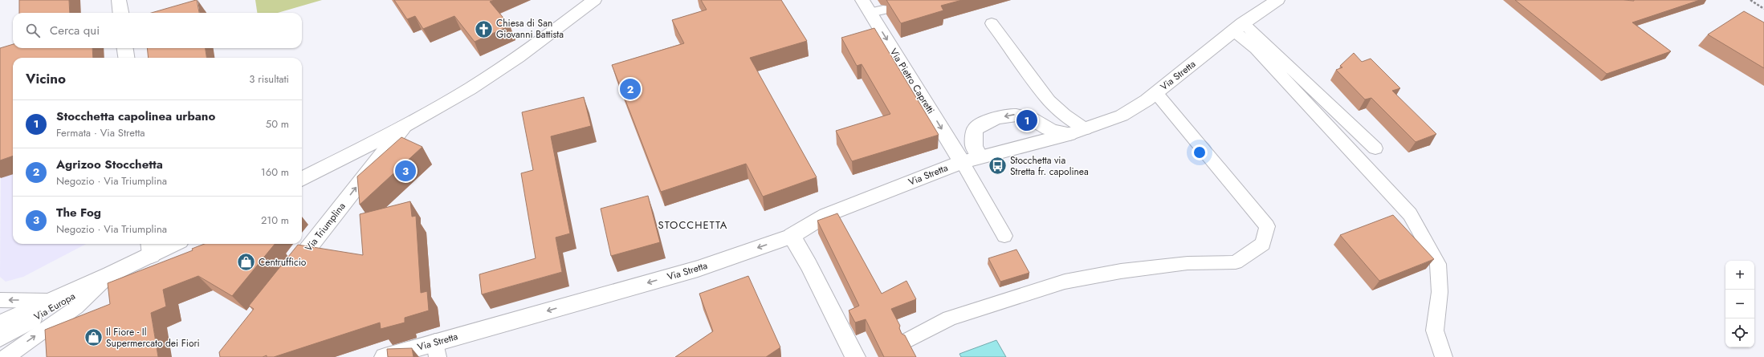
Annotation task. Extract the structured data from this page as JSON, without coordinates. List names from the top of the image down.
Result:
{
  "streets": {
    "street": [
      "Via Stretta",
      "Via Pietro Capretti",
      "Via Triumplina",
      "Via Europa"
    ]
  },
  "crossings": [
    ["Via Stretta", "Via Pietro Capretti"]
  ],
  "one_way": ["Via Stretta", "Via Pietro Capretti"],
  "districts": ["STOCCHETTA"],
  "places": {
    "church": ["Chiesa di San Giovanni Battista"],
    "bus stop": ["Stocchetta via Stretta fr. capolinea"],
    "shop": ["Centrufficio", "Il Fiore - Il Supermercato dei Fiori"]
  },
  "page": {
    "search": "Cerca qui",
    "heading": ["Vicino", "3 risultati"],
    "pins": ["2", "1", "3"],
    "list": [
      {
        "mark": "1",
        "name": "Stocchetta capolinea urbano",
        "note": "Fermata · Via Stretta",
        "value": "50 m"
      },
      {
        "mark": "2",
        "name": "Agrizoo Stocchetta",
        "note": "Negozio · Via Triumplina",
        "value": "160 m"
      },
      {
        "mark": "3",
        "name": "The Fog",
        "note": "Negozio · Via Triumplina",
        "value": "210 m"
      }
    ],
    "map_buttons": ["+", "−"]
  }
}
